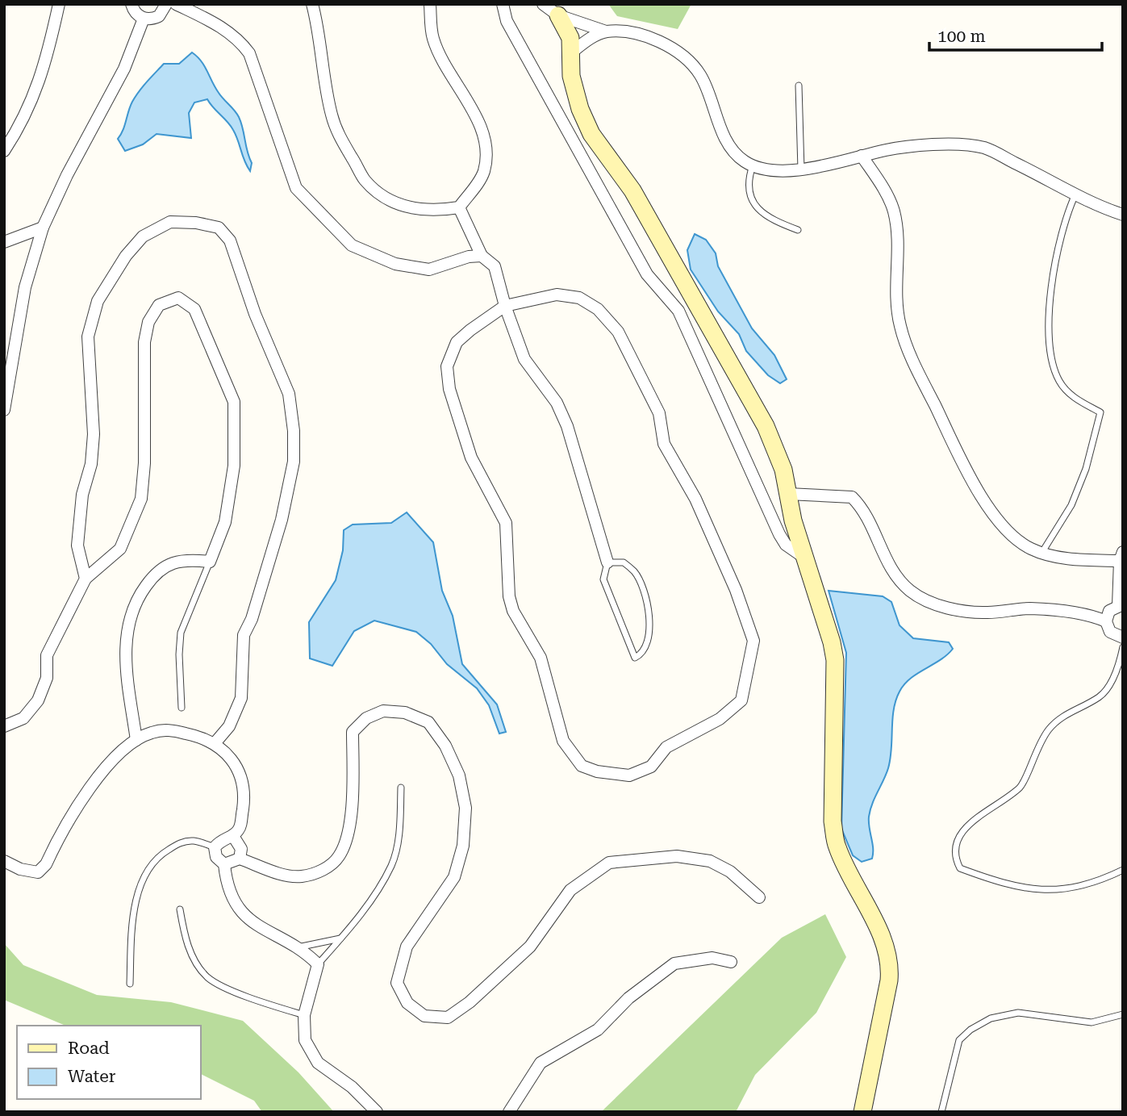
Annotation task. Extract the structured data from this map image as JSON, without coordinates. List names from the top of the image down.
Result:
{
  "legend": ["Road", "Water"],
  "scale_bar": "100 m"
}
